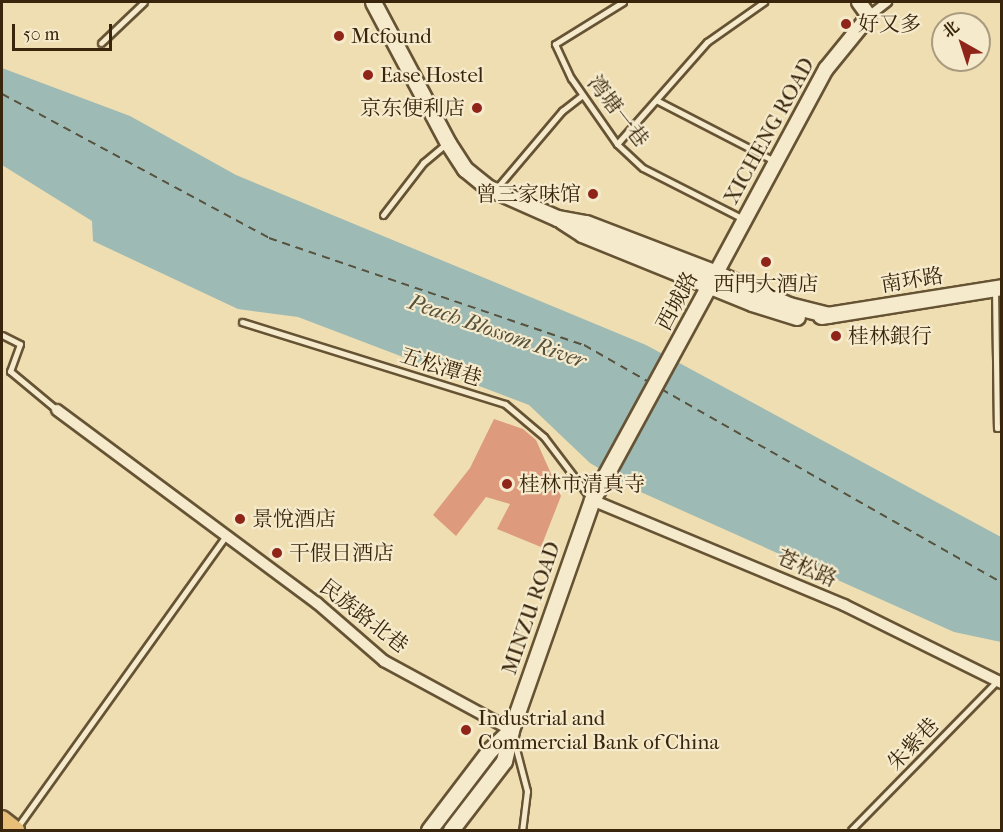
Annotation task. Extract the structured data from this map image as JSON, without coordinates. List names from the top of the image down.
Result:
{
  "streets": {
    "main road": ["南环路", "西城路", "MINZU ROAD"],
    "street": ["XICHENG ROAD", "苍松路", "民族路北巷"],
    "lane": ["湾塘一巷", "五松潭巷", "朱紫巷"]
  },
  "crossings": [
    ["湾塘一巷", "XICHENG ROAD"],
    ["XICHENG ROAD", "南环路"],
    ["XICHENG ROAD", "西城路"],
    ["南环路", "西城路"],
    ["西城路", "五松潭巷"],
    ["西城路", "苍松路"],
    ["西城路", "MINZU ROAD"],
    ["五松潭巷", "苍松路"],
    ["五松潭巷", "MINZU ROAD"],
    ["苍松路", "MINZU ROAD"],
    ["苍松路", "朱紫巷"],
    ["MINZU ROAD", "民族路北巷"]
  ],
  "water": ["Peach Blossom River"],
  "places": [
    "好又多",
    "Mcfound",
    "Ease Hostel",
    "京东便利店",
    "曾三家味馆",
    "西門大酒店",
    "桂林銀行",
    "桂林市清真寺",
    "景悅酒店",
    "干假日酒店",
    "Industrial and Commercial Bank of China"
  ],
  "scale_bar": "50 m",
  "north": "top left"
}
